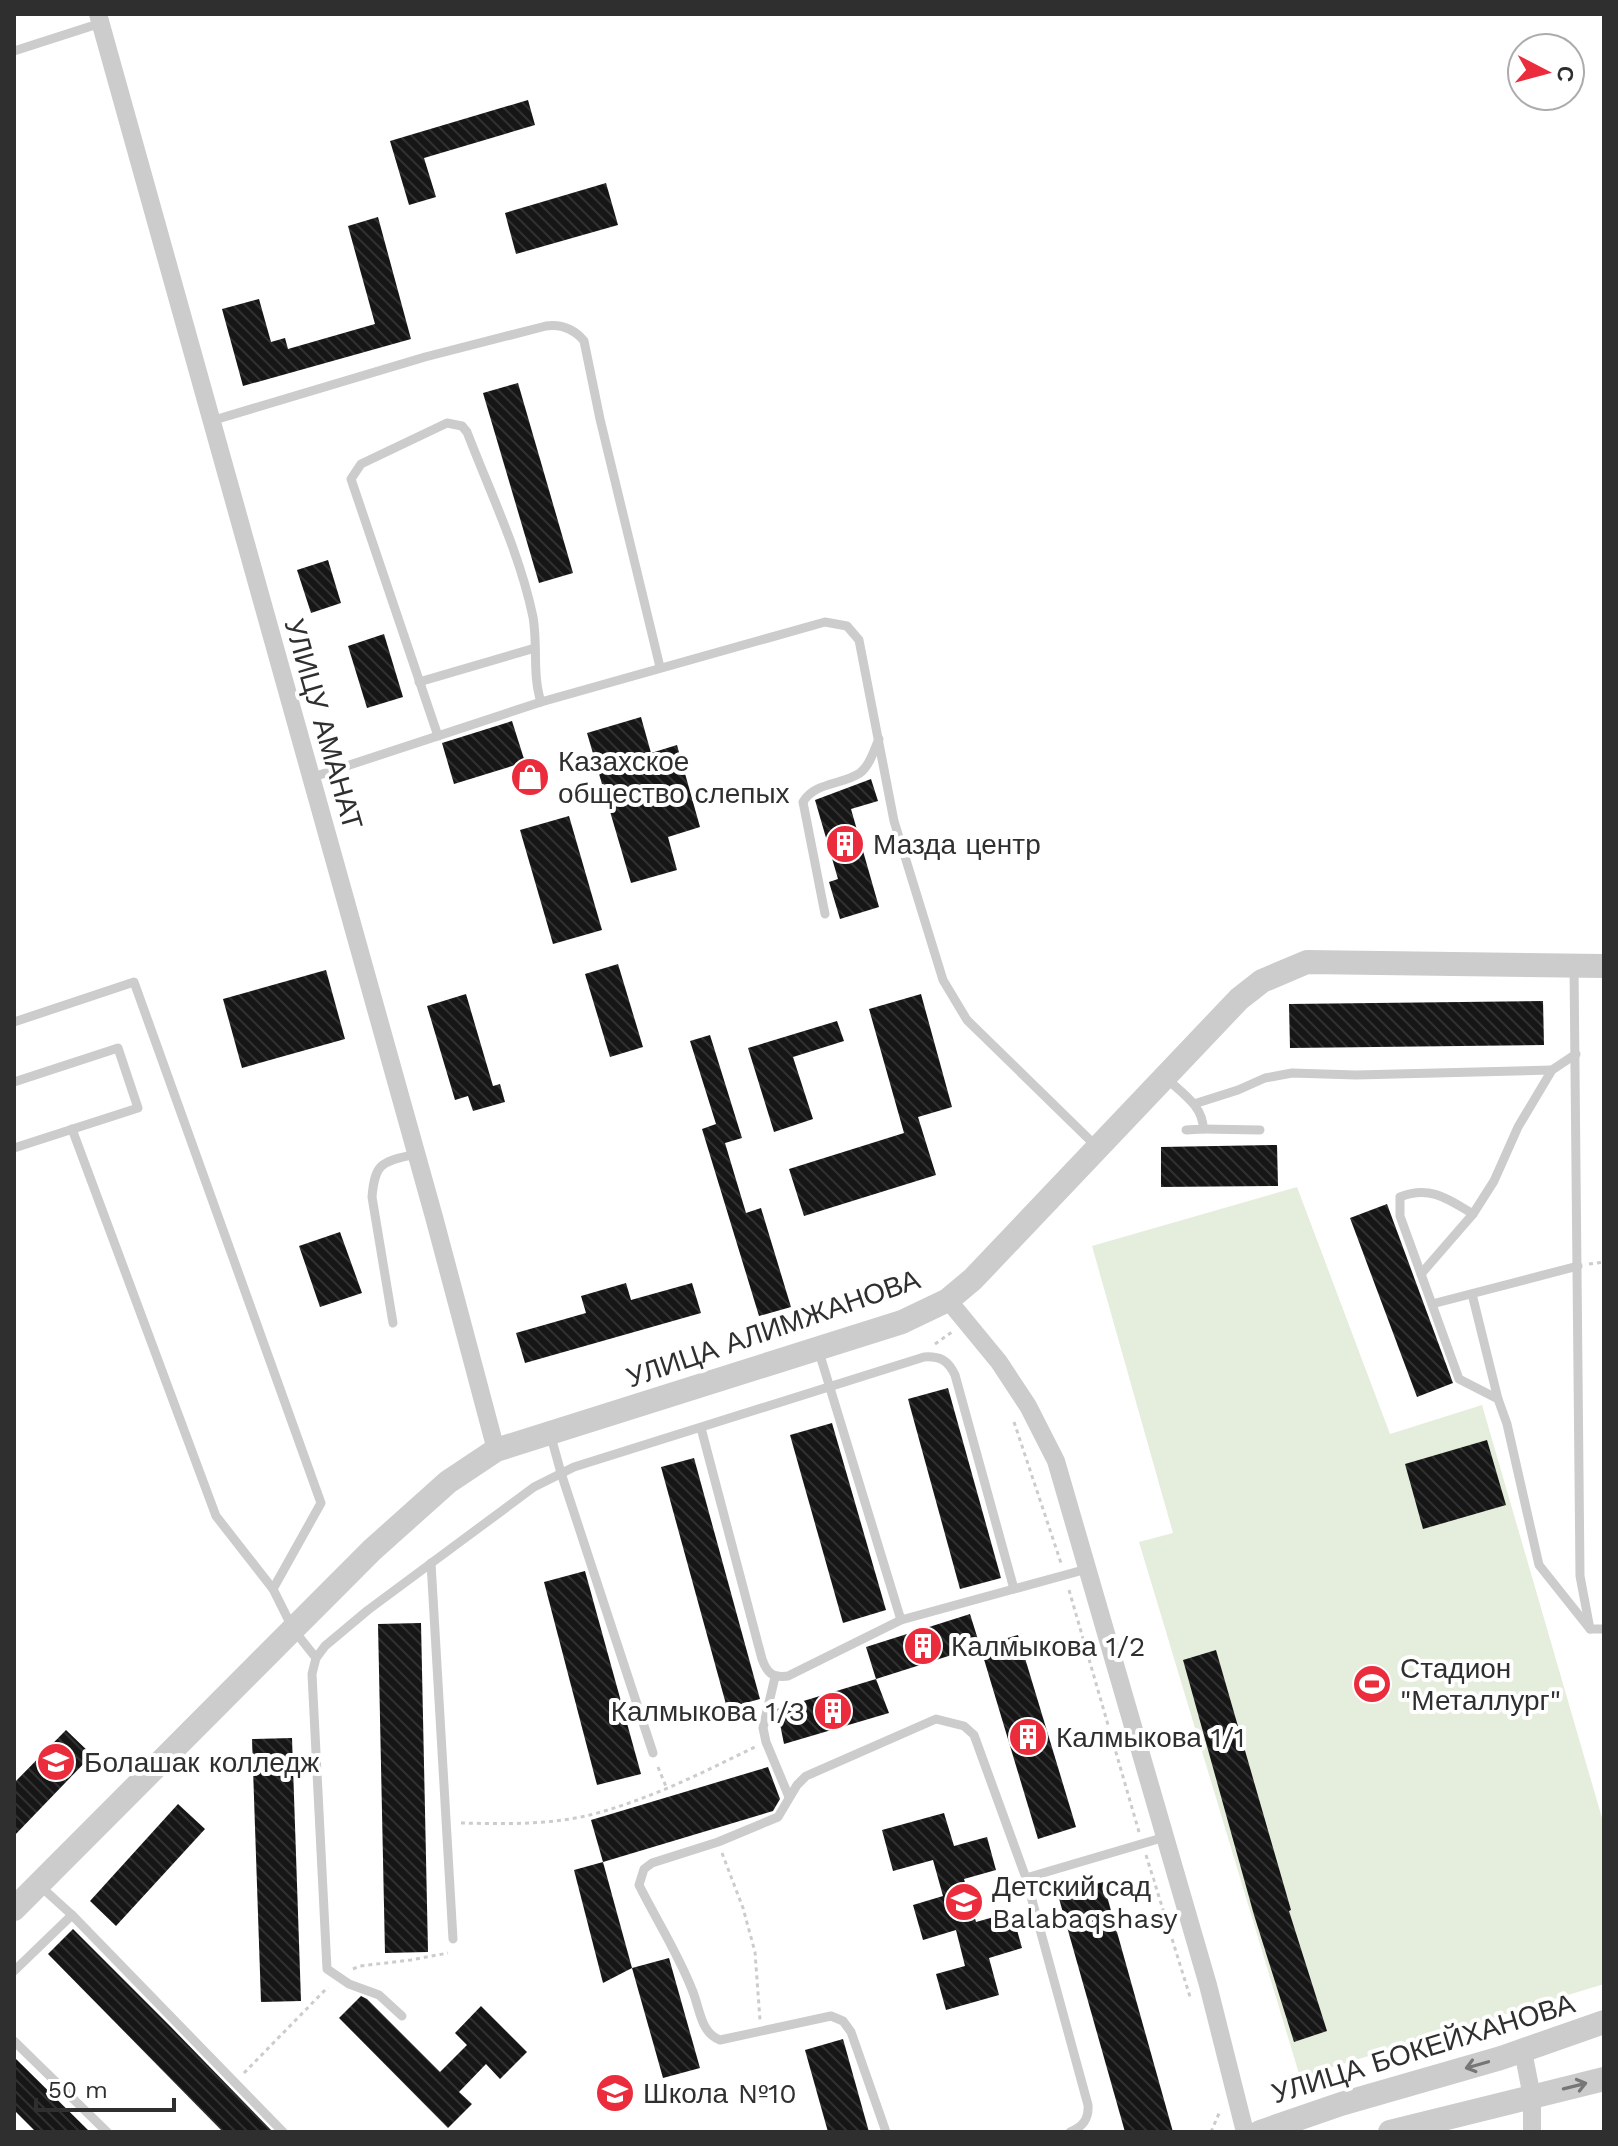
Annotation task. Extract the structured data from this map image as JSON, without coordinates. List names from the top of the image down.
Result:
{
  "streets": {
    "street": ["УЛИЦУ АМАНАТ", "УЛИЦА АЛИМЖАНОВА", "УЛИЦА БОКЕЙХАНОВА"]
  },
  "crossings": [
    ["УЛИЦУ АМАНАТ", "УЛИЦА АЛИМЖАНОВА"]
  ],
  "places": {
    "shop": ["Казахское общество слепых"],
    "building": [
      "Мазда центр",
      "Калмыкова 1/2",
      "Калмыкова 1/3",
      "Калмыкова 1/1"
    ],
    "sports": ["Стадион \"Металлург\""],
    "school or university": ["Болашак колледж", "Детский сад Balabaqshasy", "Школа №10"]
  },
  "scale_bar": "50 m",
  "north": "right"
}
